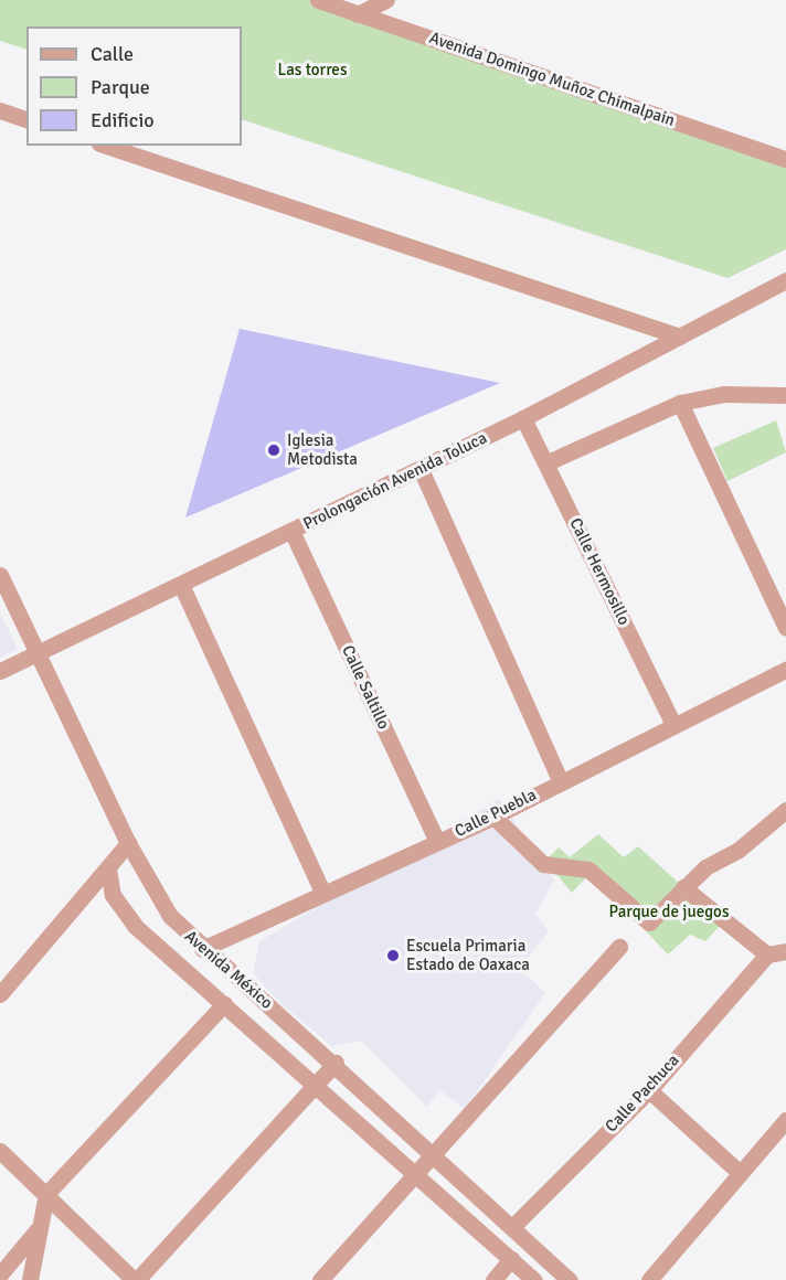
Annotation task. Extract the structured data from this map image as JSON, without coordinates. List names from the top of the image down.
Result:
{
  "streets": {
    "street": [
      "Avenida Domingo Muñoz Chimalpain",
      "Prolongación Avenida Toluca",
      "Calle Hermosillo",
      "Calle Saltillo",
      "Calle Puebla",
      "Avenida México",
      "Calle Pachuca"
    ]
  },
  "crossings": [
    ["Prolongación Avenida Toluca", "Calle Hermosillo"],
    ["Prolongación Avenida Toluca", "Calle Saltillo"],
    ["Prolongación Avenida Toluca", "Avenida México"],
    ["Calle Hermosillo", "Calle Puebla"],
    ["Calle Saltillo", "Calle Puebla"],
    ["Calle Puebla", "Avenida México"],
    ["Avenida México", "Calle Pachuca"]
  ],
  "parks": ["Las torres", "Parque de juegos"],
  "places": ["Iglesia Metodista", "Escuela Primaria Estado de Oaxaca"],
  "legend": ["Calle", "Parque", "Edificio"]
}
